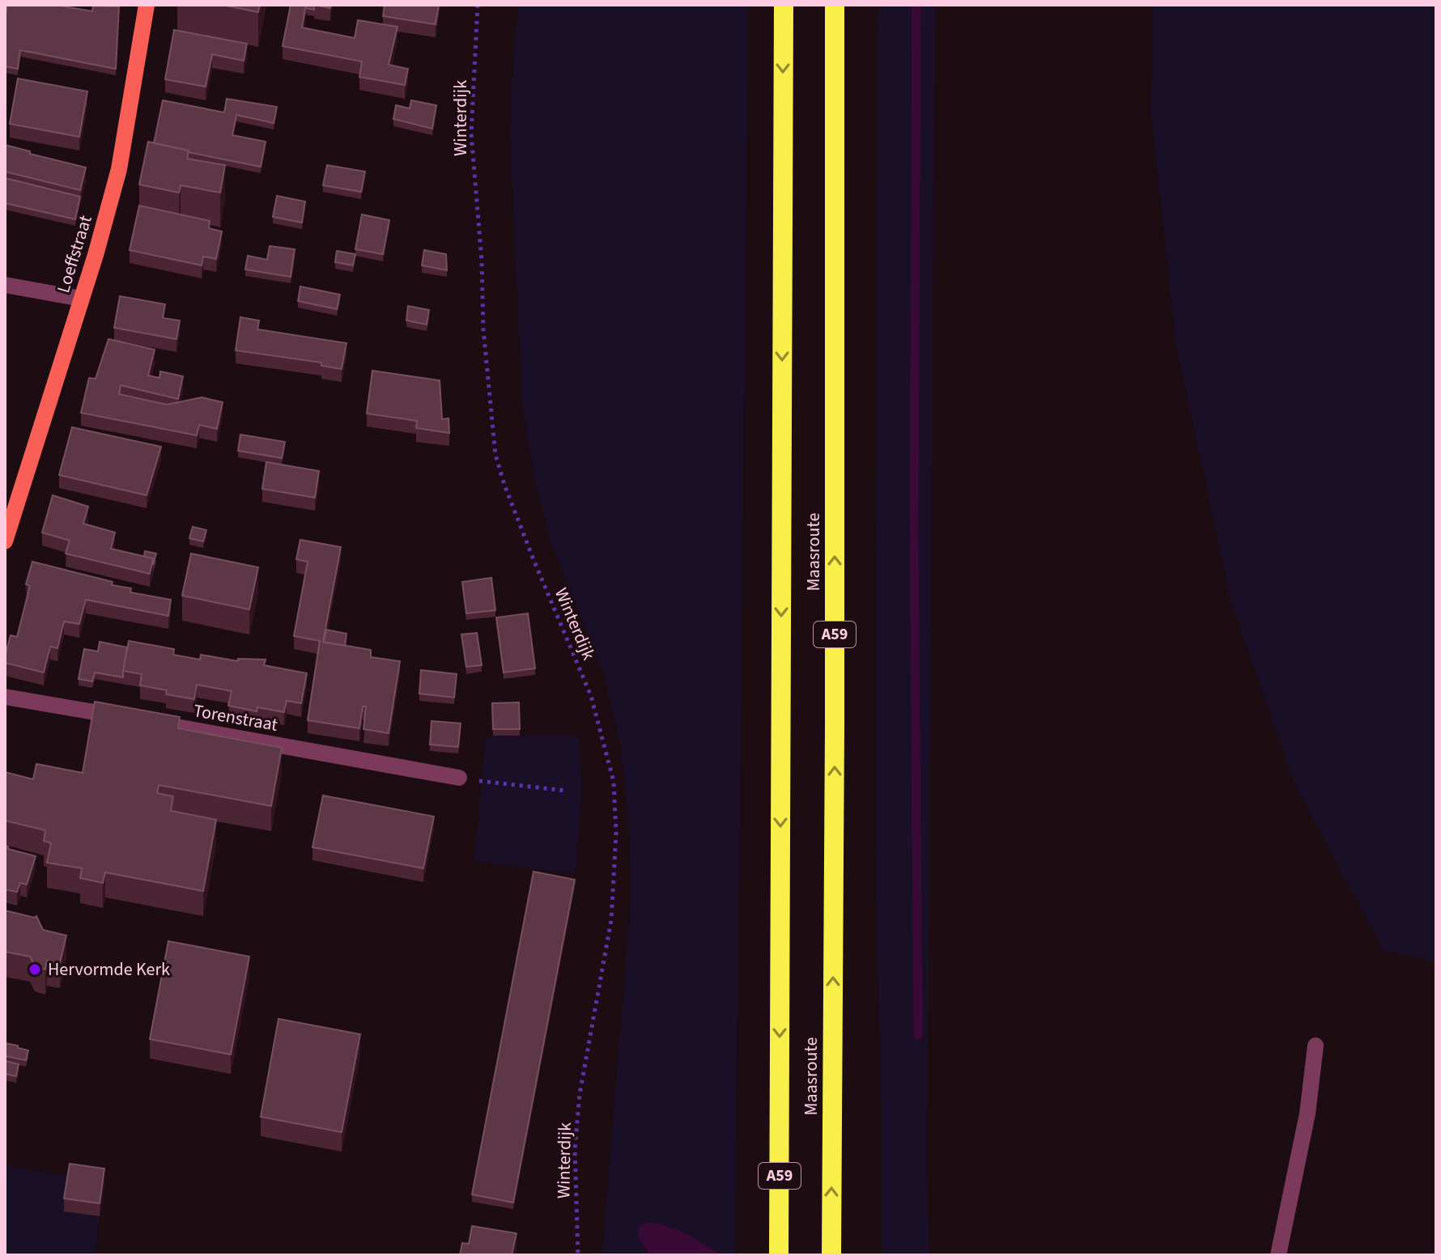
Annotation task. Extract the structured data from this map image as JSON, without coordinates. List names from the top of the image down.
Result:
{
  "streets": {
    "highway": ["Maasroute", "A59"],
    "main road": ["Loeffstraat"],
    "street": ["Torenstraat"],
    "path": ["Winterdijk"]
  },
  "places": ["Hervormde Kerk"]
}
